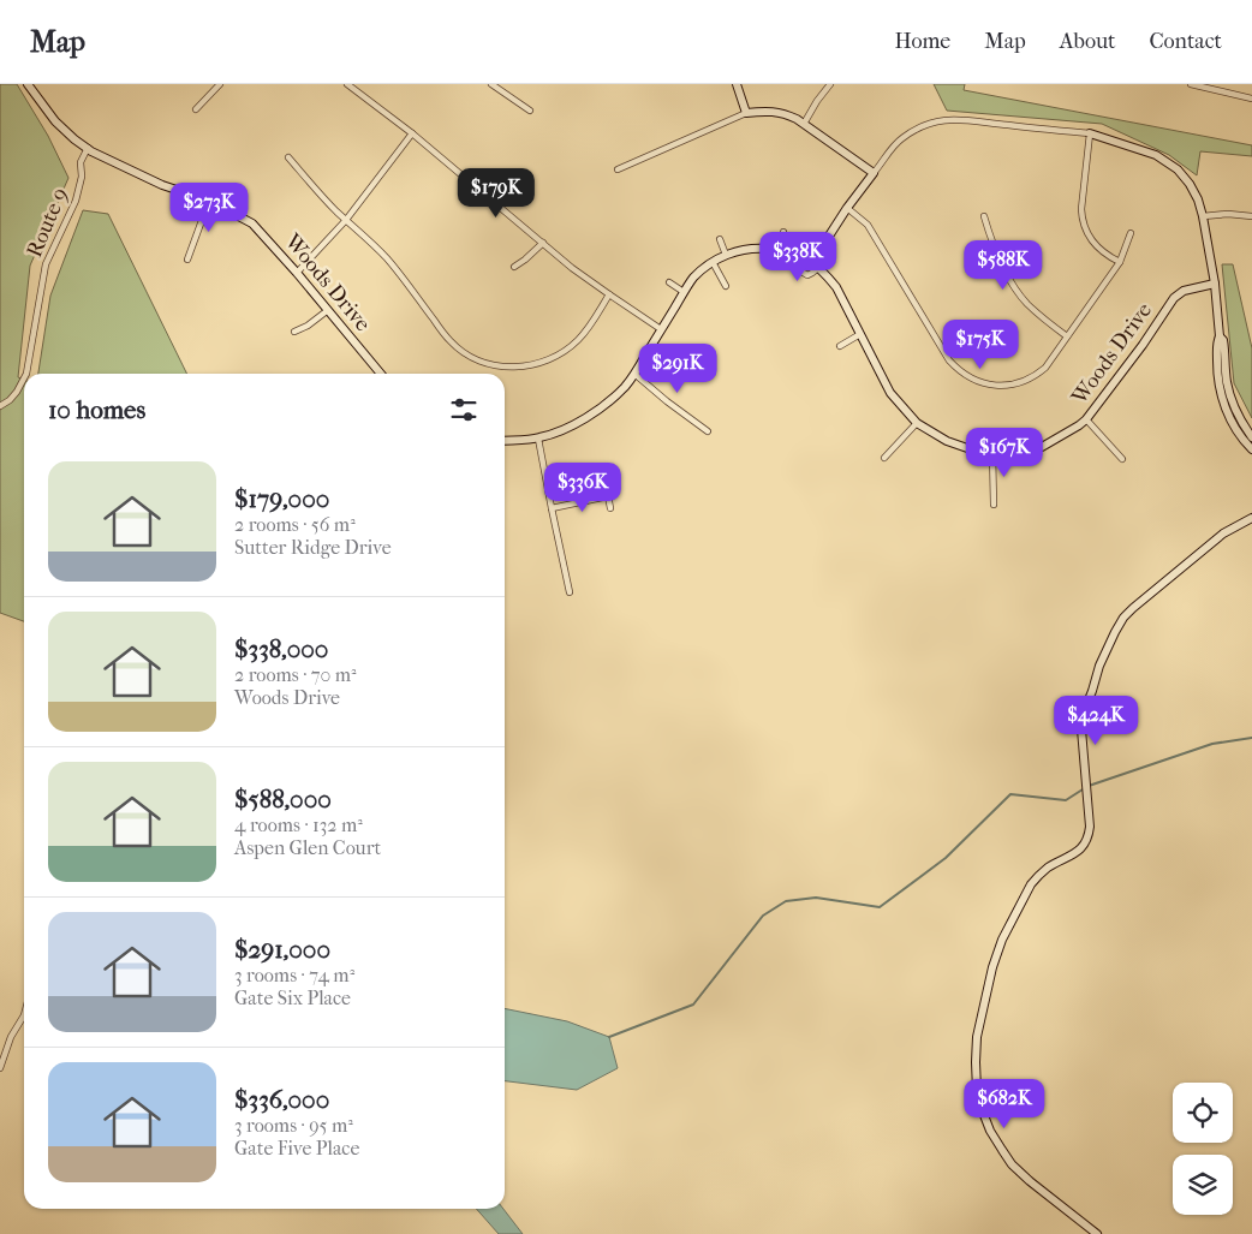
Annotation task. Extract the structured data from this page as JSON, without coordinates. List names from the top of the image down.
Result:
{
  "streets": {
    "street": ["Route 9", "Woods Drive"]
  },
  "crossings": [
    ["Route 9", "Woods Drive"]
  ],
  "page": {
    "header": "Map",
    "nav": [
      "Home",
      "Map",
      "About",
      "Contact"
    ],
    "price": [
      "$179K",
      "$273K",
      "$338K",
      "$588K",
      "$175K",
      "$291K",
      "$167K",
      "$336K",
      "$424K",
      "$682K"
    ],
    "heading": "10 homes",
    "list": [
      {
        "name": "$179,000",
        "note": "2 rooms · 56 m² · Sutter Ridge Drive"
      },
      {
        "name": "$338,000",
        "note": "2 rooms · 70 m² · Woods Drive"
      },
      {
        "name": "$588,000",
        "note": "4 rooms · 132 m² · Aspen Glen Court"
      },
      {
        "name": "$291,000",
        "note": "3 rooms · 74 m² · Gate Six Place"
      },
      {
        "name": "$336,000",
        "note": "3 rooms · 95 m² · Gate Five Place"
      }
    ]
  }
}
